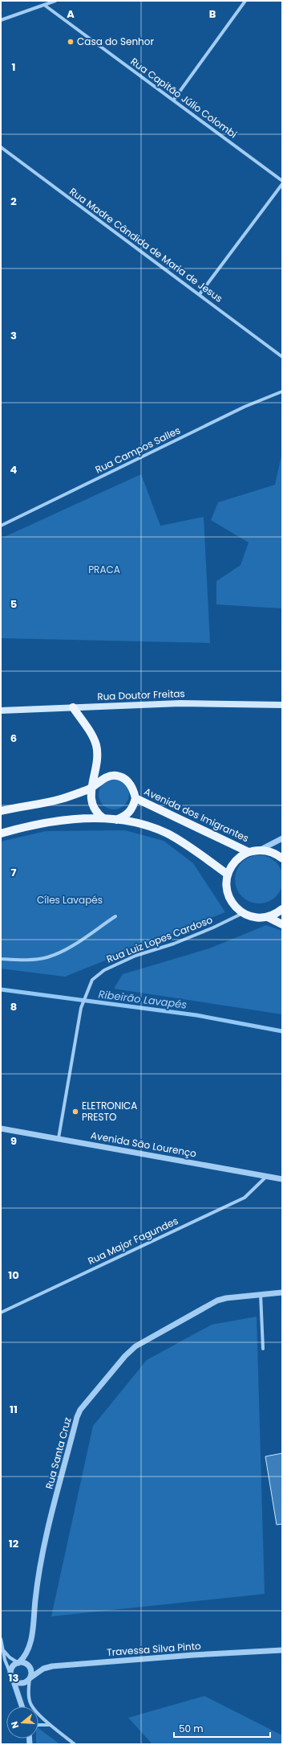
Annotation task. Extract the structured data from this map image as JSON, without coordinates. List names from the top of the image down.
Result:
{
  "streets": {
    "main road": ["Rua Doutor Freitas", "Avenida dos Imigrantes"],
    "street": [
      "Rua Capitão Júlio Colombi",
      "Rua Madre Cândida de Maria de Jesus",
      "Rua Campos Salles",
      "Rua Luiz Lopes Cardoso",
      "Avenida São Lourenço",
      "Rua Major Fagundes",
      "Rua Santa Cruz",
      "Travessa Silva Pinto"
    ]
  },
  "crossings": [
    ["Avenida dos Imigrantes", "Rua Luiz Lopes Cardoso"],
    ["Rua Luiz Lopes Cardoso", "Avenida São Lourenço"],
    ["Avenida São Lourenço", "Rua Major Fagundes"],
    ["Rua Santa Cruz", "Travessa Silva Pinto"]
  ],
  "water": ["Ribeirão Lavapés"],
  "parks": ["PRACA", "Cíles Lavapés"],
  "places": ["Casa do Senhor", "ELETRONICA PRESTO"],
  "scale_bar": "50 m",
  "north": "left",
  "grid": {
    "columns": ["A", "B"],
    "rows": [
      "1",
      "2",
      "3",
      "4",
      "5",
      "6",
      "7",
      "8",
      "9",
      "10",
      "11",
      "12",
      "13"
    ]
  }
}
